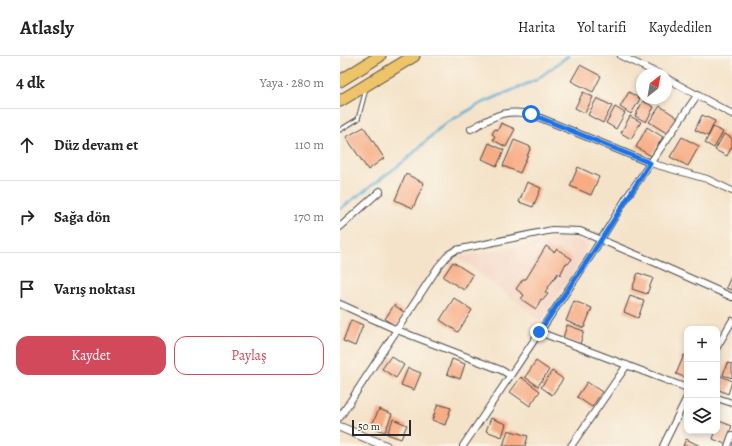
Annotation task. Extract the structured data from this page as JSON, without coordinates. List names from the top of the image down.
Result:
{
  "scale_bar": "50 m",
  "north": "top right",
  "page": {
    "header": "Atlasly",
    "nav": ["Harita", "Yol tarifi", "Kaydedilen"],
    "heading": ["4 dk", "Yaya · 280 m"],
    "list": [
      ["Düz devam et", "110 m"],
      ["Sağa dön", "170 m"],
      "Varış noktası"
    ],
    "buttons": ["Kaydet", "Paylaş"],
    "map_buttons": ["+", "−"],
    "scale": "50 m"
  }
}
